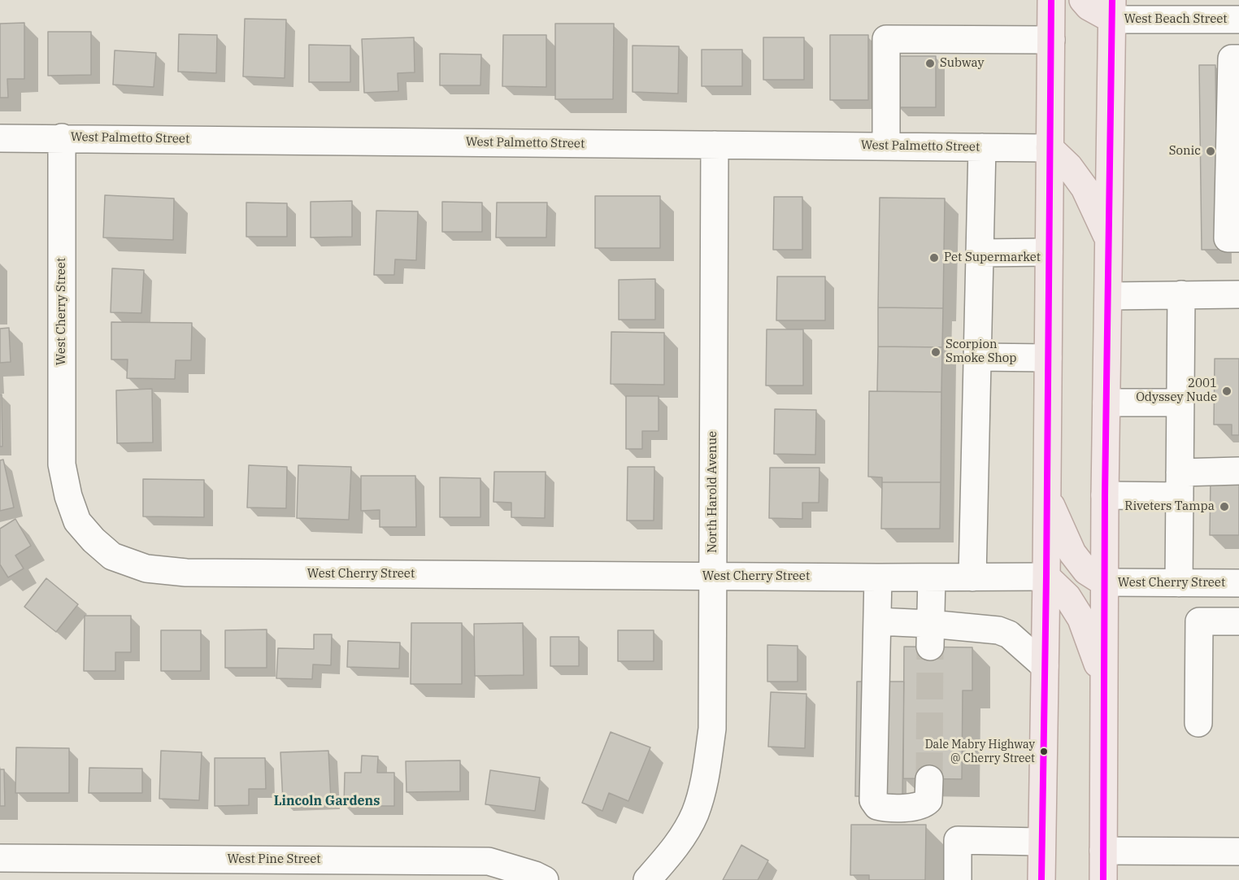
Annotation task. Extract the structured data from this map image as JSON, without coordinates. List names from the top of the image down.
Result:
{
  "streets": {
    "street": [
      "West Beach Street",
      "West Palmetto Street",
      "West Cherry Street",
      "North Harold Avenue",
      "West Pine Street"
    ]
  },
  "crossings": [
    ["West Palmetto Street", "West Cherry Street"],
    ["West Palmetto Street", "North Harold Avenue"],
    ["West Cherry Street", "North Harold Avenue"]
  ],
  "districts": ["Lincoln Gardens"],
  "places": [
    "Subway",
    "Sonic",
    "Pet Supermarket",
    "Scorpion Smoke Shop",
    "2001 Odyssey Nude",
    "Riveters Tampa",
    "Dale Mabry Highway @ Cherry Street"
  ]
}
